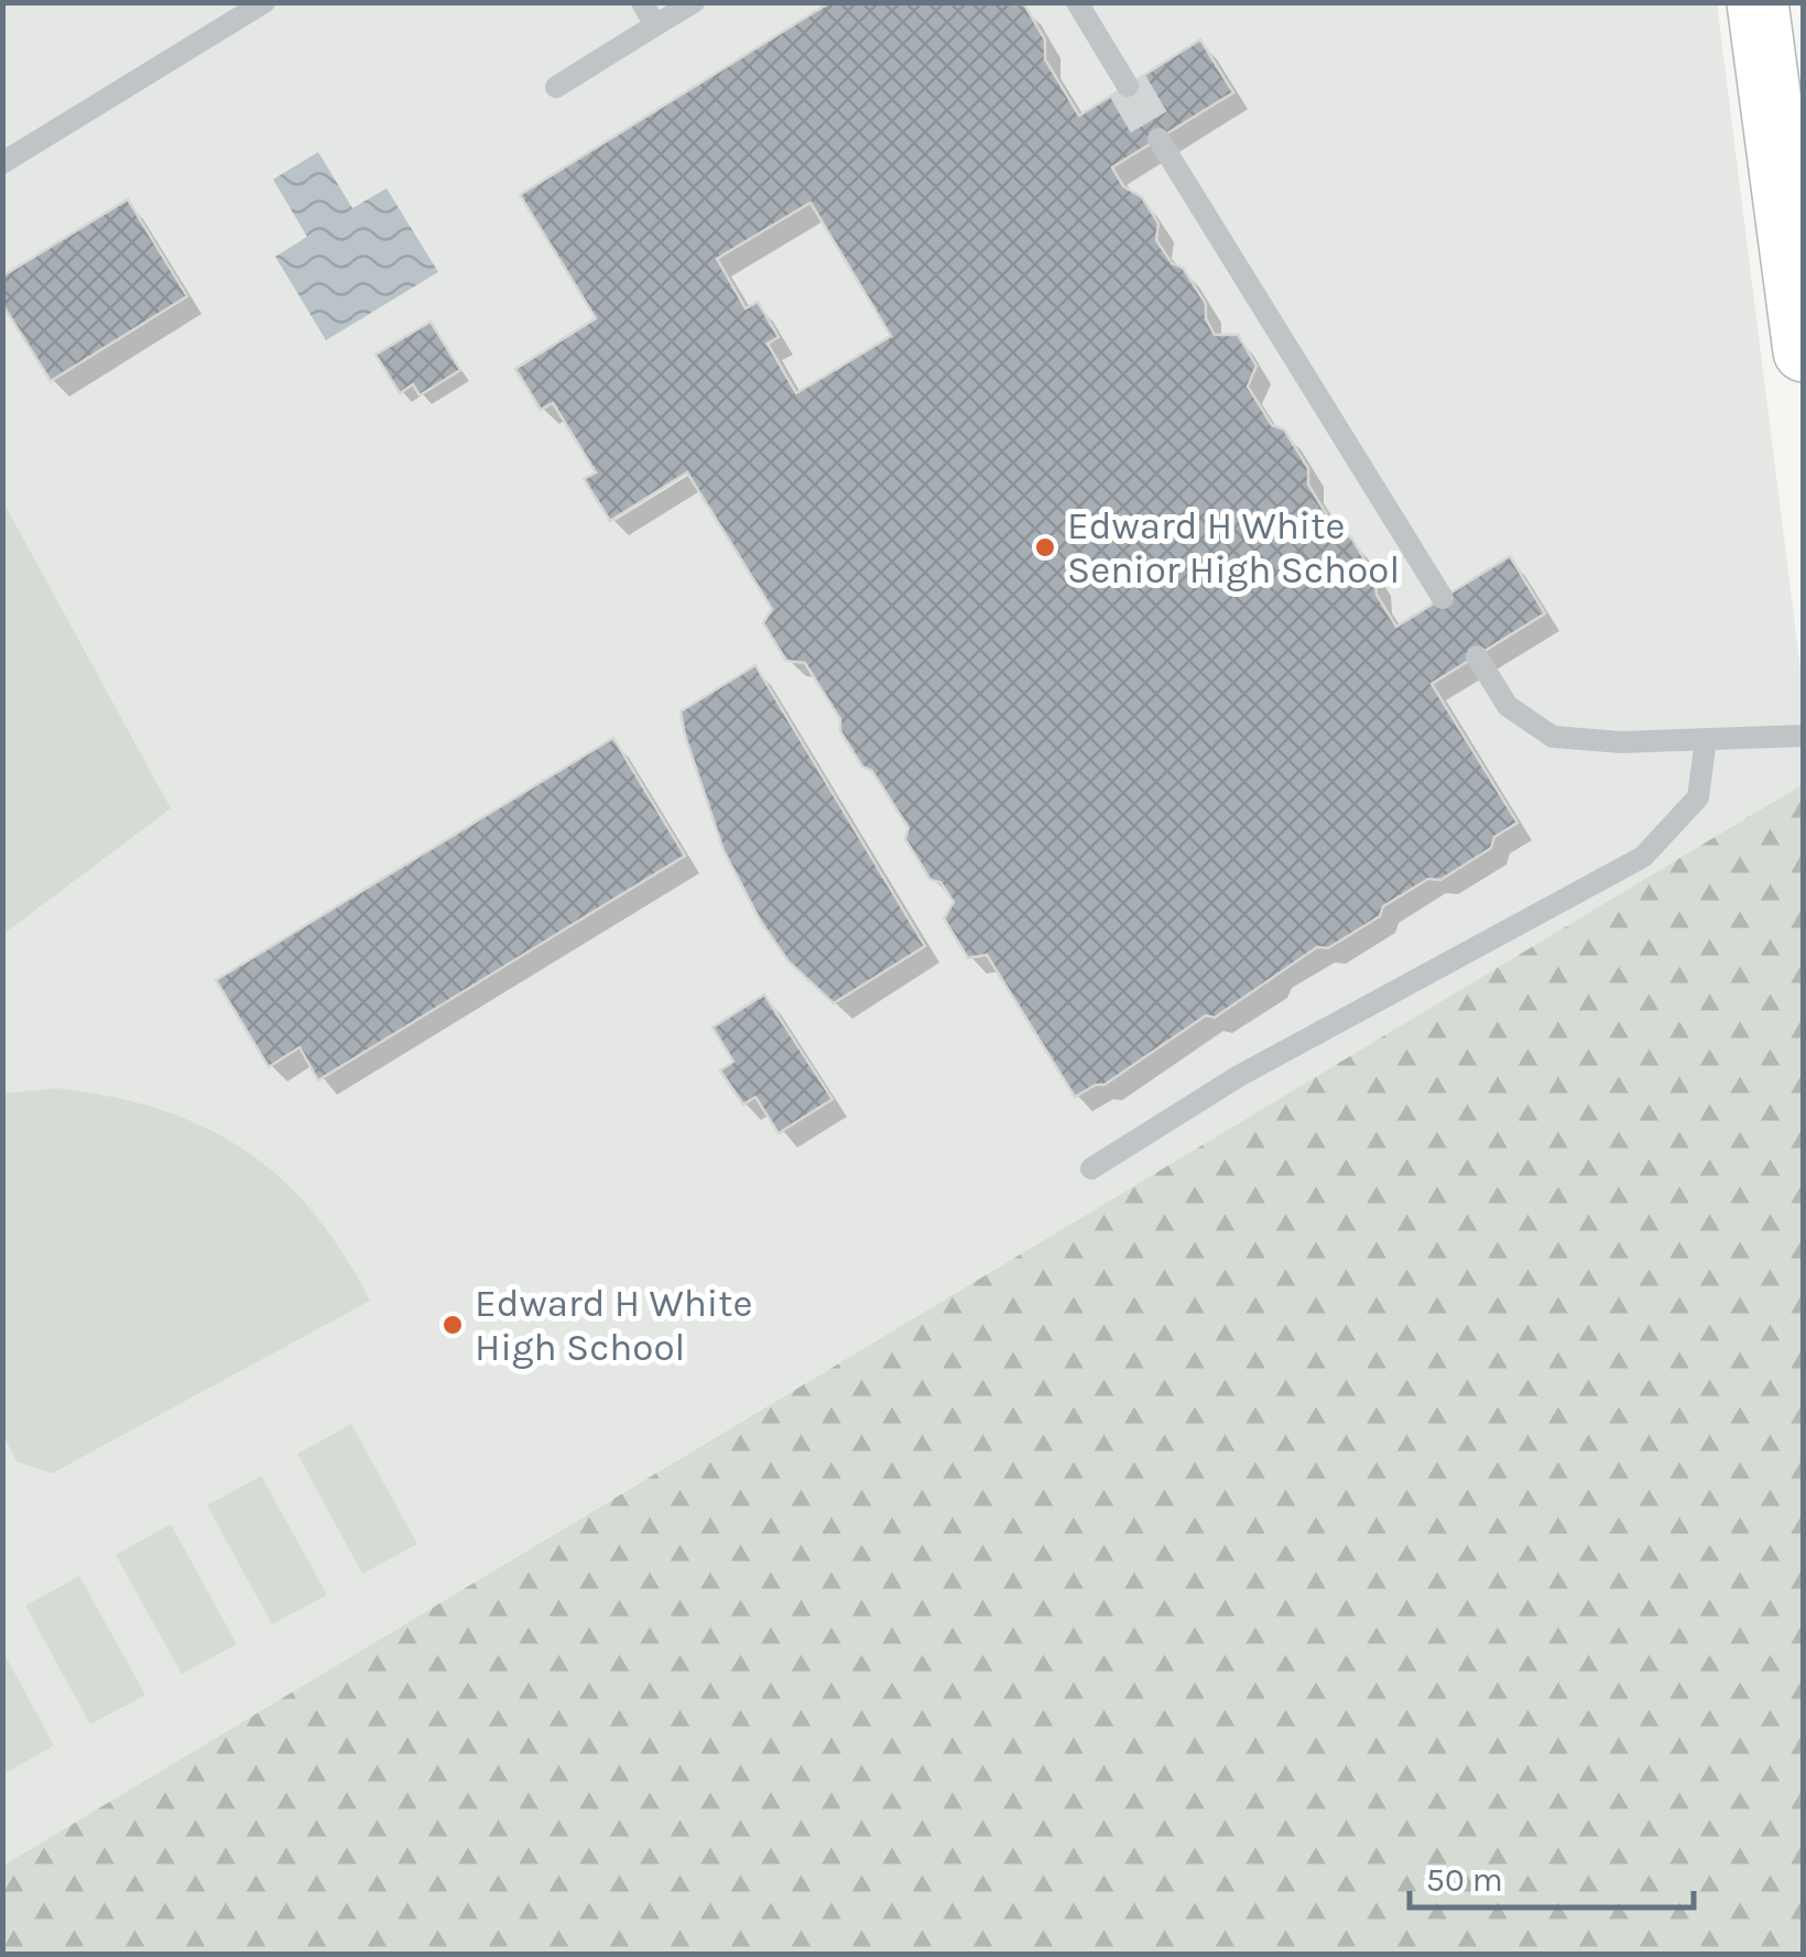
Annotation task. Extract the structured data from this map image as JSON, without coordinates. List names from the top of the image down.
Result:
{
  "places": ["Edward H White Senior High School", "Edward H White High School"],
  "scale_bar": "50 m"
}
